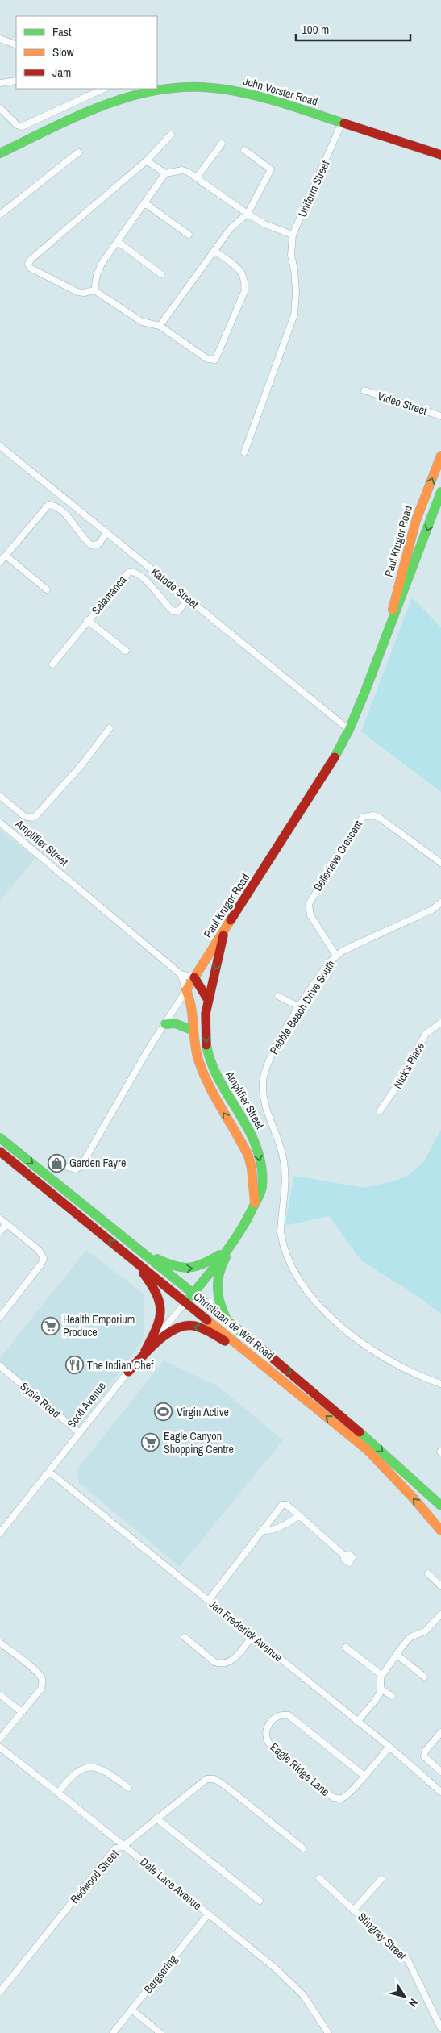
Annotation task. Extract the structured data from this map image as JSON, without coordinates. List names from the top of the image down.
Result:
{
  "streets": {
    "street": [
      "John Vorster Road",
      "Uniform Street",
      "Video Street",
      "Paul Kruger Road",
      "Katode Street",
      "Salamanca",
      "Amplifier Street",
      "Bellerieve Crescent",
      "Pebble Beach Drive South",
      "Nick’s Place",
      "Christiaan de Wet Road",
      "Sysie Road",
      "Scott Avenue",
      "Jan Frederick Avenue",
      "Eagle Ridge Lane",
      "Redwood Street",
      "Dale Lace Avenue",
      "Stingray Street",
      "Bergsering"
    ]
  },
  "crossings": [
    ["John Vorster Road", "Uniform Street"],
    ["Paul Kruger Road", "Katode Street"],
    ["Paul Kruger Road", "Amplifier Street"],
    ["Katode Street", "Salamanca"],
    ["Amplifier Street", "Christiaan de Wet Road"],
    ["Amplifier Street", "Scott Avenue"],
    ["Bellerieve Crescent", "Pebble Beach Drive South"],
    ["Christiaan de Wet Road", "Scott Avenue"],
    ["Sysie Road", "Scott Avenue"],
    ["Scott Avenue", "Jan Frederick Avenue"],
    ["Jan Frederick Avenue", "Eagle Ridge Lane"],
    ["Redwood Street", "Dale Lace Avenue"],
    ["Dale Lace Avenue", "Bergsering"]
  ],
  "places": {
    "shop": ["Garden Fayre"],
    "supermarket": ["Health Emporium Produce", "Eagle Canyon Shopping Centre"],
    "restaurant": ["The Indian Chef"],
    "sports": ["Virgin Active"]
  },
  "legend": ["Fast", "Slow", "Jam"],
  "scale_bar": "100 m",
  "north": "bottom right"
}
